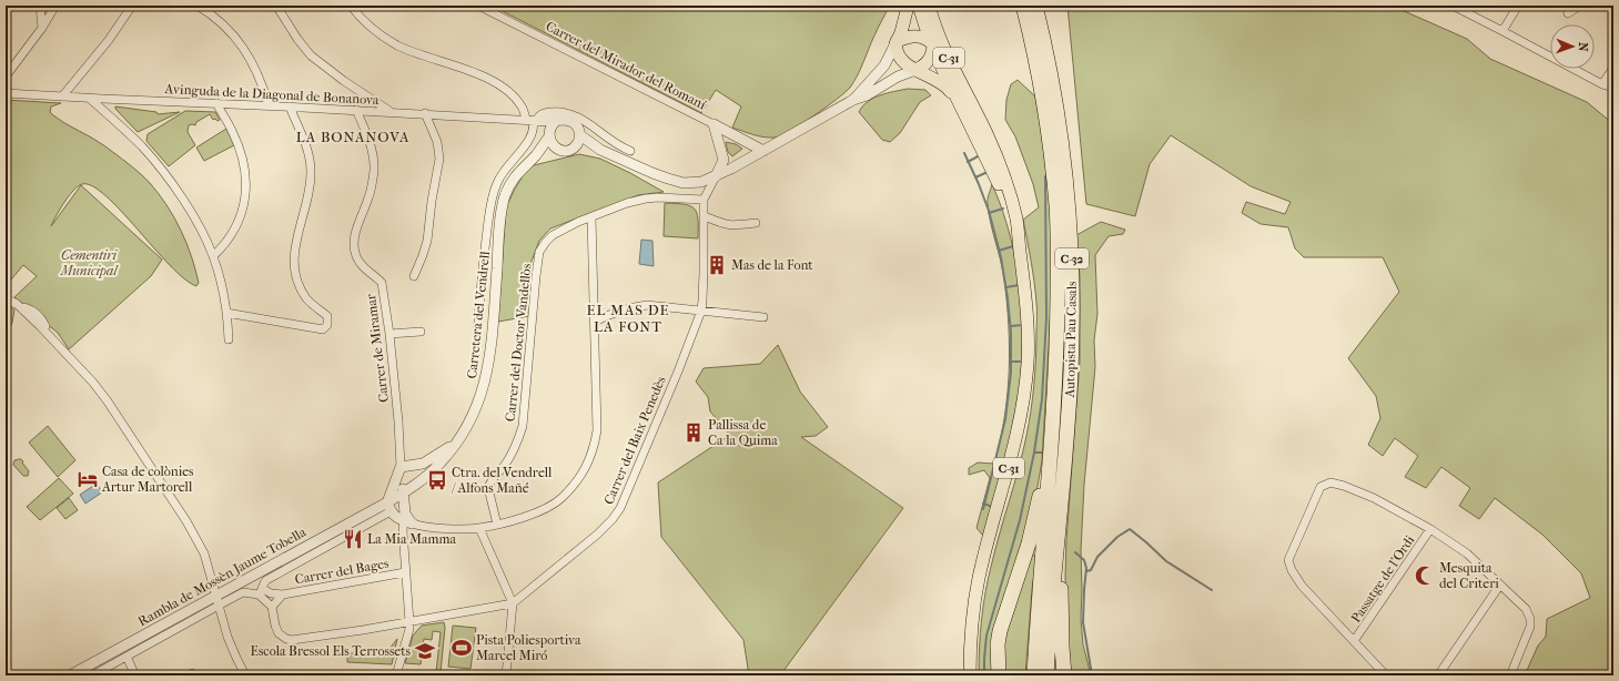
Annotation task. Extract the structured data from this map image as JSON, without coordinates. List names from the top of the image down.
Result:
{
  "streets": {
    "highway": ["C-32", "Autopista Pau Casals"],
    "main road": ["C-31"],
    "street": [
      "Carrer del Mirador del Romaní",
      "Avinguda de la Diagonal de Bonanova",
      "Carretera del Vendrell",
      "Carrer del Doctor Vandellòs",
      "Carrer de Miramar",
      "Carrer del Baix Penedès",
      "Carrer del Bages",
      "Rambla de Mossèn Jaume Tobella",
      "Passatge de l'Ordi"
    ]
  },
  "crossings": [
    ["Avinguda de la Diagonal de Bonanova", "Carrer de Miramar"],
    ["Carretera del Vendrell", "Rambla de Mossèn Jaume Tobella"],
    ["Carrer del Doctor Vandellòs", "Carrer del Baix Penedès"],
    ["Carrer del Baix Penedès", "Carrer del Bages"],
    ["Carrer del Bages", "Rambla de Mossèn Jaume Tobella"]
  ],
  "districts": ["LA BONANOVA", "EL MAS DE LA FONT"],
  "parks": ["Cementiri Municipal"],
  "places": {
    "building": ["Mas de la Font", "Pallissa de Ca la Quima"],
    "hotel": ["Casa de colònies Artur Martorell"],
    "bus stop": ["Ctra. del Vendrell / Alfons Mañé"],
    "restaurant": ["La Mia Mamma"],
    "mosque": ["Mesquita del Criteri"],
    "sports": ["Pista Poliesportiva Marcel Miró"],
    "school or university": ["Escola Bressol Els Terrossets"]
  },
  "north": "right"
}
